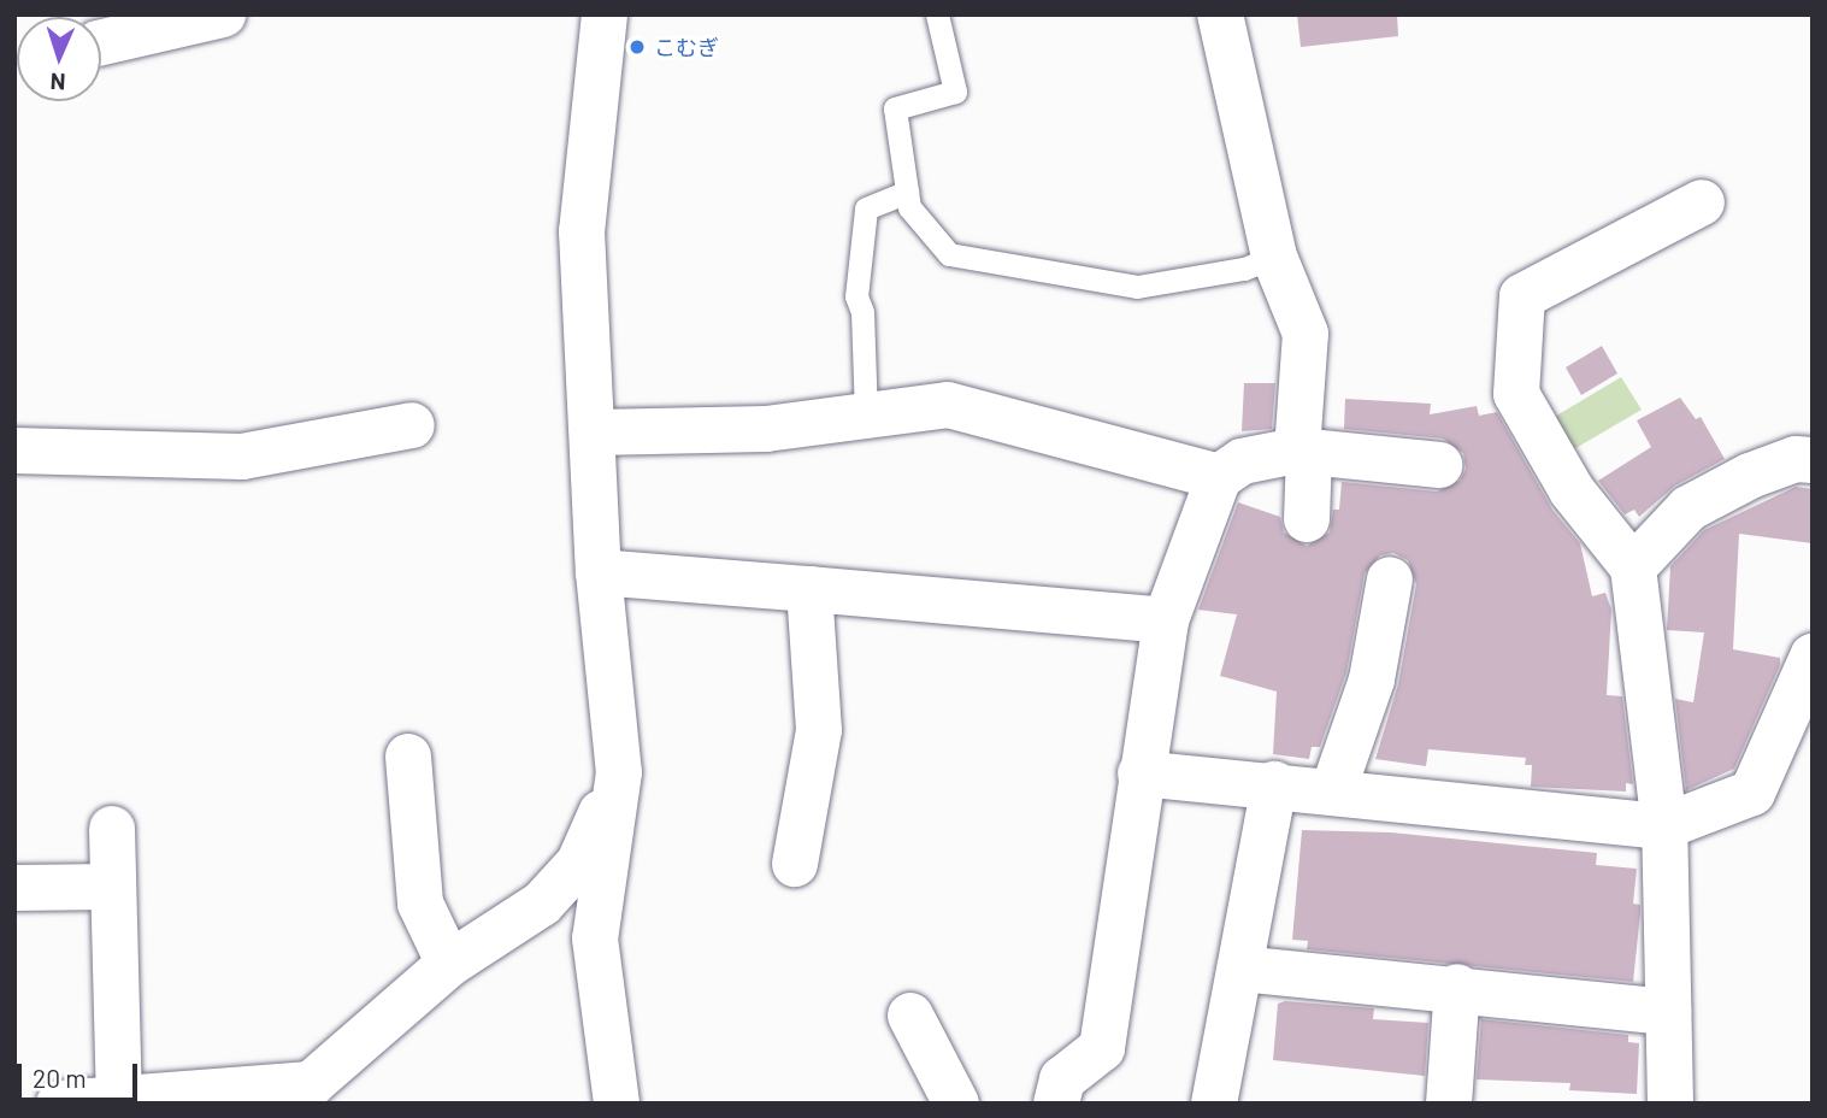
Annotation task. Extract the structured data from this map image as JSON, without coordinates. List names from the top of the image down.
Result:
{
  "places": ["こむぎ"],
  "scale_bar": "20 m",
  "north": "bottom"
}
